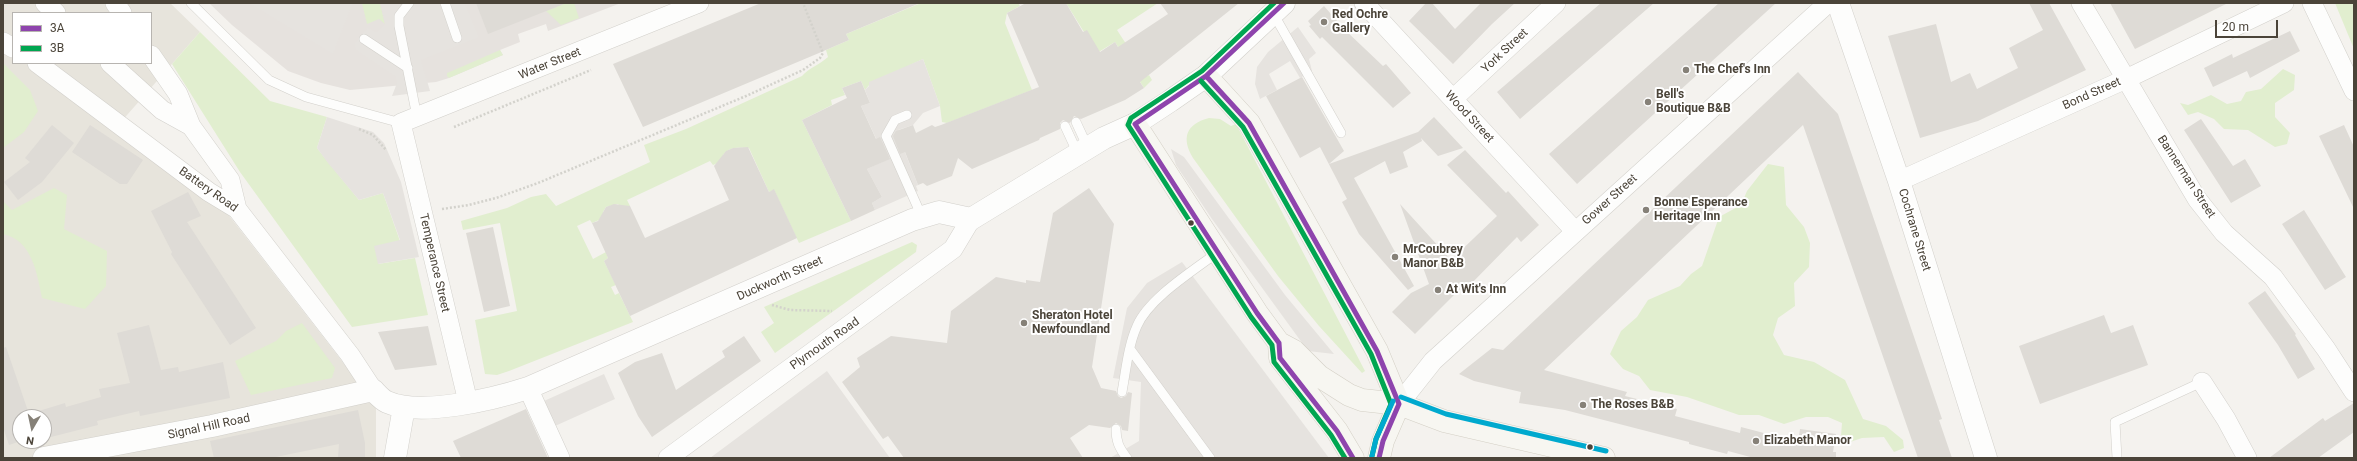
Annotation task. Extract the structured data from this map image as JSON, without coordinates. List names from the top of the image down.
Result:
{
  "streets": {
    "street": [
      "York Street",
      "Water Street",
      "Bond Street",
      "Wood Street",
      "Bannerman Street",
      "Battery Road",
      "Gower Street",
      "Cochrane Street",
      "Temperance Street",
      "Duckworth Street",
      "Plymouth Road",
      "Signal Hill Road"
    ]
  },
  "crossings": [
    ["York Street", "Wood Street"],
    ["Water Street", "Temperance Street"],
    ["Bond Street", "Bannerman Street"],
    ["Bond Street", "Cochrane Street"],
    ["Wood Street", "Gower Street"],
    ["Battery Road", "Duckworth Street"],
    ["Battery Road", "Signal Hill Road"],
    ["Temperance Street", "Duckworth Street"],
    ["Duckworth Street", "Plymouth Road"],
    ["Duckworth Street", "Signal Hill Road"]
  ],
  "places": [
    "Red Ochre Gallery",
    "The Chef's Inn",
    "Bell's Boutique B&B",
    "Bonne Esperance Heritage Inn",
    "MrCoubrey Manor B&B",
    "At Wit's Inn",
    "Sheraton Hotel Newfoundland",
    "The Roses B&B",
    "Elizabeth Manor"
  ],
  "lines": ["transit line 3A", "transit line 3B"],
  "legend": ["3A", "3B"],
  "scale_bar": "20 m",
  "north": "bottom"
}
